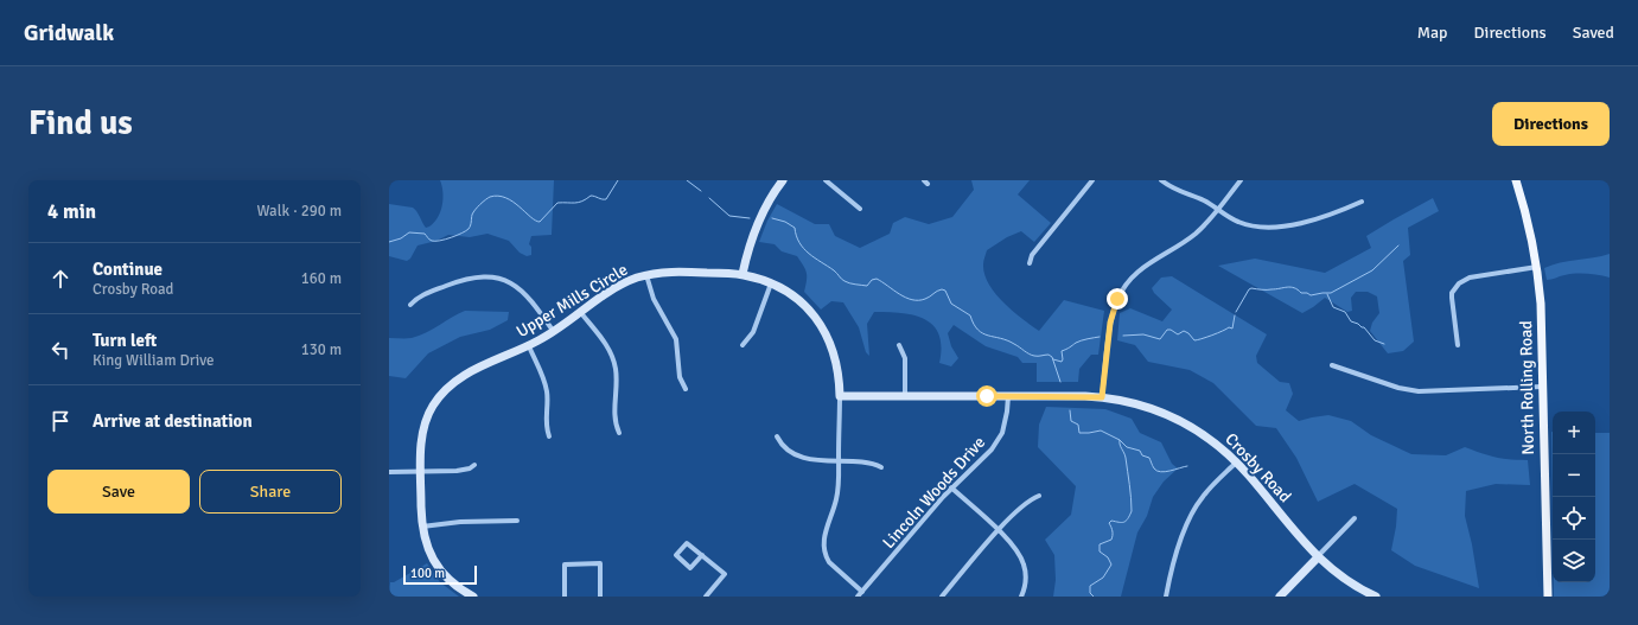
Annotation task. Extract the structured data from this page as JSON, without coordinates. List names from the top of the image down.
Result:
{
  "streets": {
    "main road": ["North Rolling Road"],
    "street": ["Upper Mills Circle", "Crosby Road", "Lincoln Woods Drive"]
  },
  "crossings": [
    ["Upper Mills Circle", "Crosby Road"],
    ["Upper Mills Circle", "Lincoln Woods Drive"],
    ["Crosby Road", "Lincoln Woods Drive"]
  ],
  "scale_bar": "100 m",
  "page": {
    "header": "Gridwalk",
    "nav": ["Map", "Directions", "Saved"],
    "buttons": [
      "Directions",
      ["Save", "Share"]
    ],
    "title": "Find us",
    "heading": ["4 min", "Walk · 290 m"],
    "list": [
      ["Continue", "Crosby Road", "160 m"],
      ["Turn left", "King William Drive", "130 m"],
      "Arrive at destination"
    ],
    "map_buttons": ["+", "−"],
    "scale": "100 m"
  }
}
